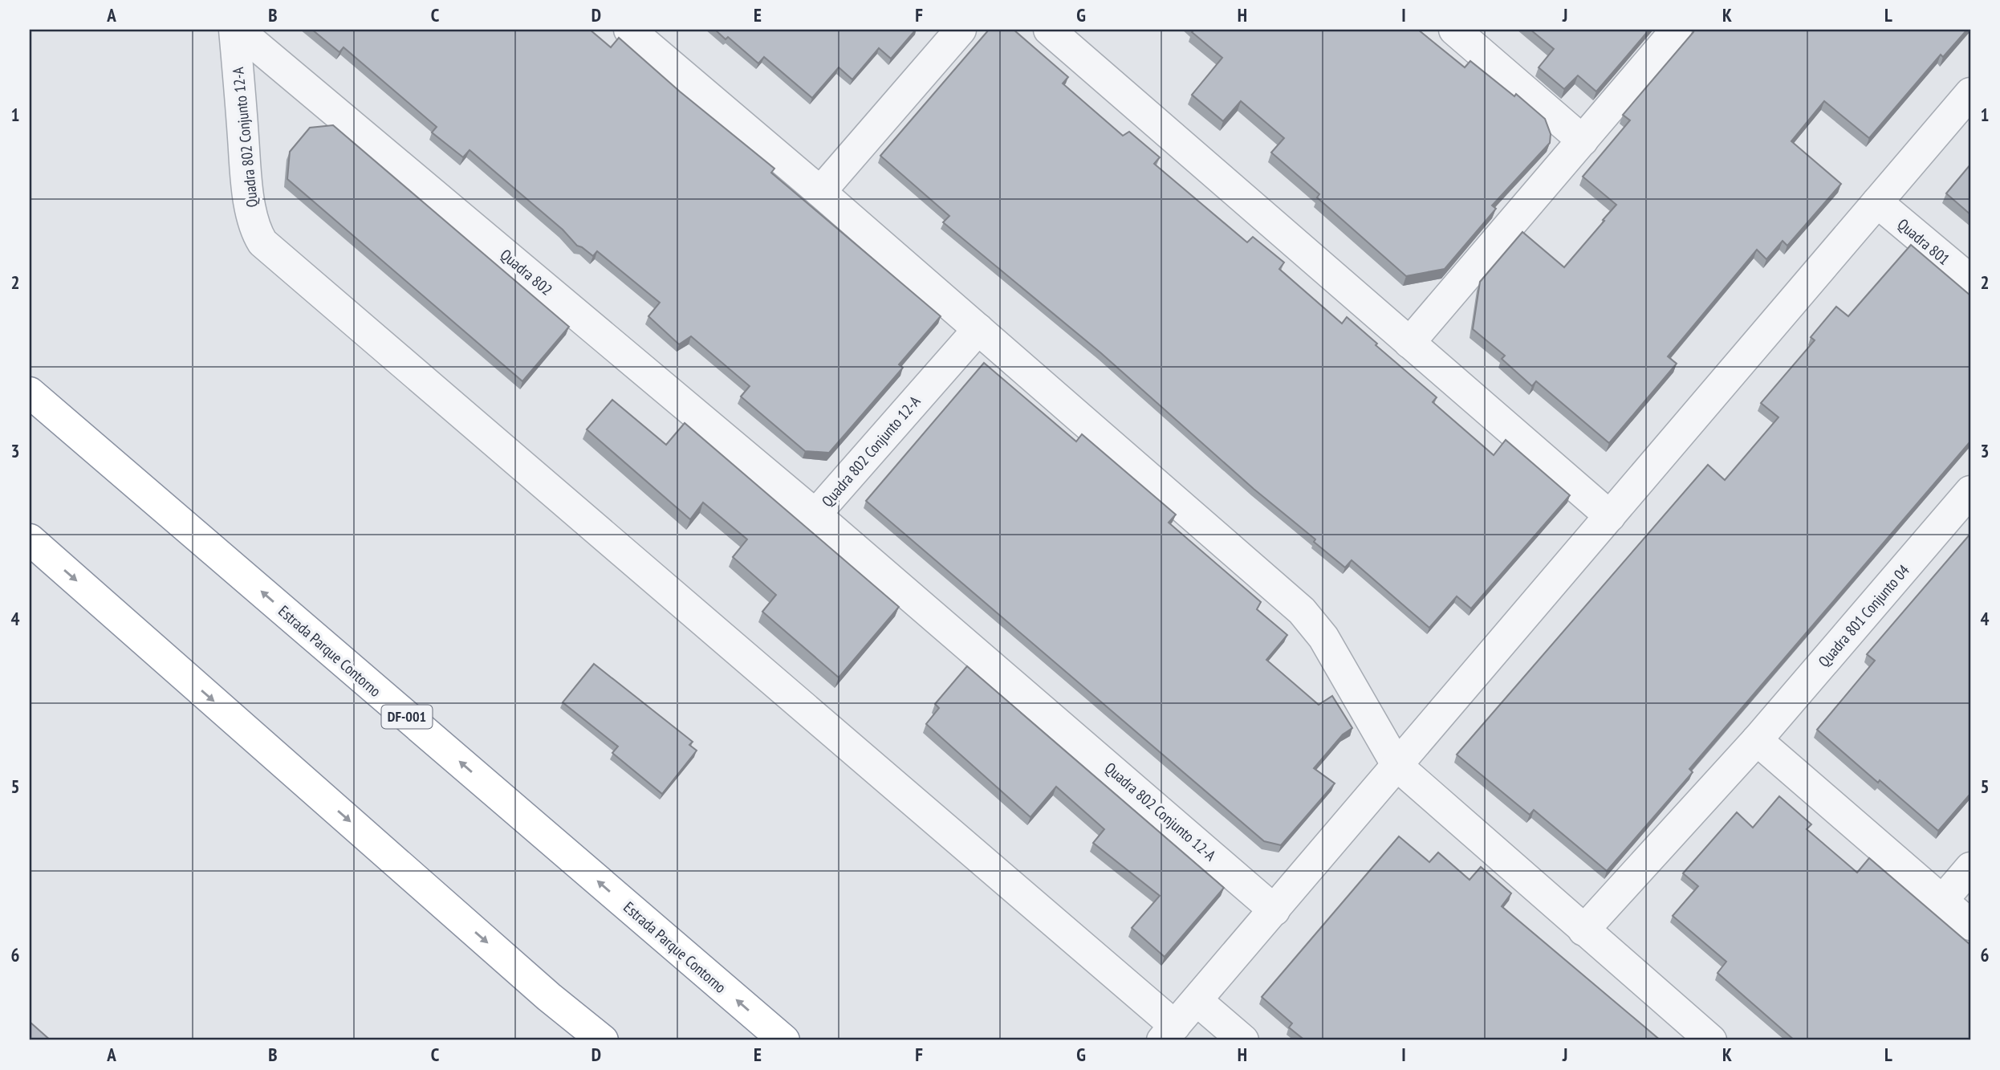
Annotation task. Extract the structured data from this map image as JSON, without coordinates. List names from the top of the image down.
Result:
{
  "streets": {
    "highway": ["Estrada Parque Contorno", "DF-001"],
    "street": [
      "Quadra 802 Conjunto 12-A",
      "Quadra 801",
      "Quadra 802",
      "Quadra 801 Conjunto 04"
    ]
  },
  "crossings": [
    ["Quadra 802 Conjunto 12-A", "Quadra 802"]
  ],
  "grid": {
    "columns": [
      "A",
      "B",
      "C",
      "D",
      "E",
      "F",
      "G",
      "H",
      "I",
      "J",
      "K",
      "L"
    ],
    "rows": [
      "1",
      "2",
      "3",
      "4",
      "5",
      "6"
    ]
  }
}
